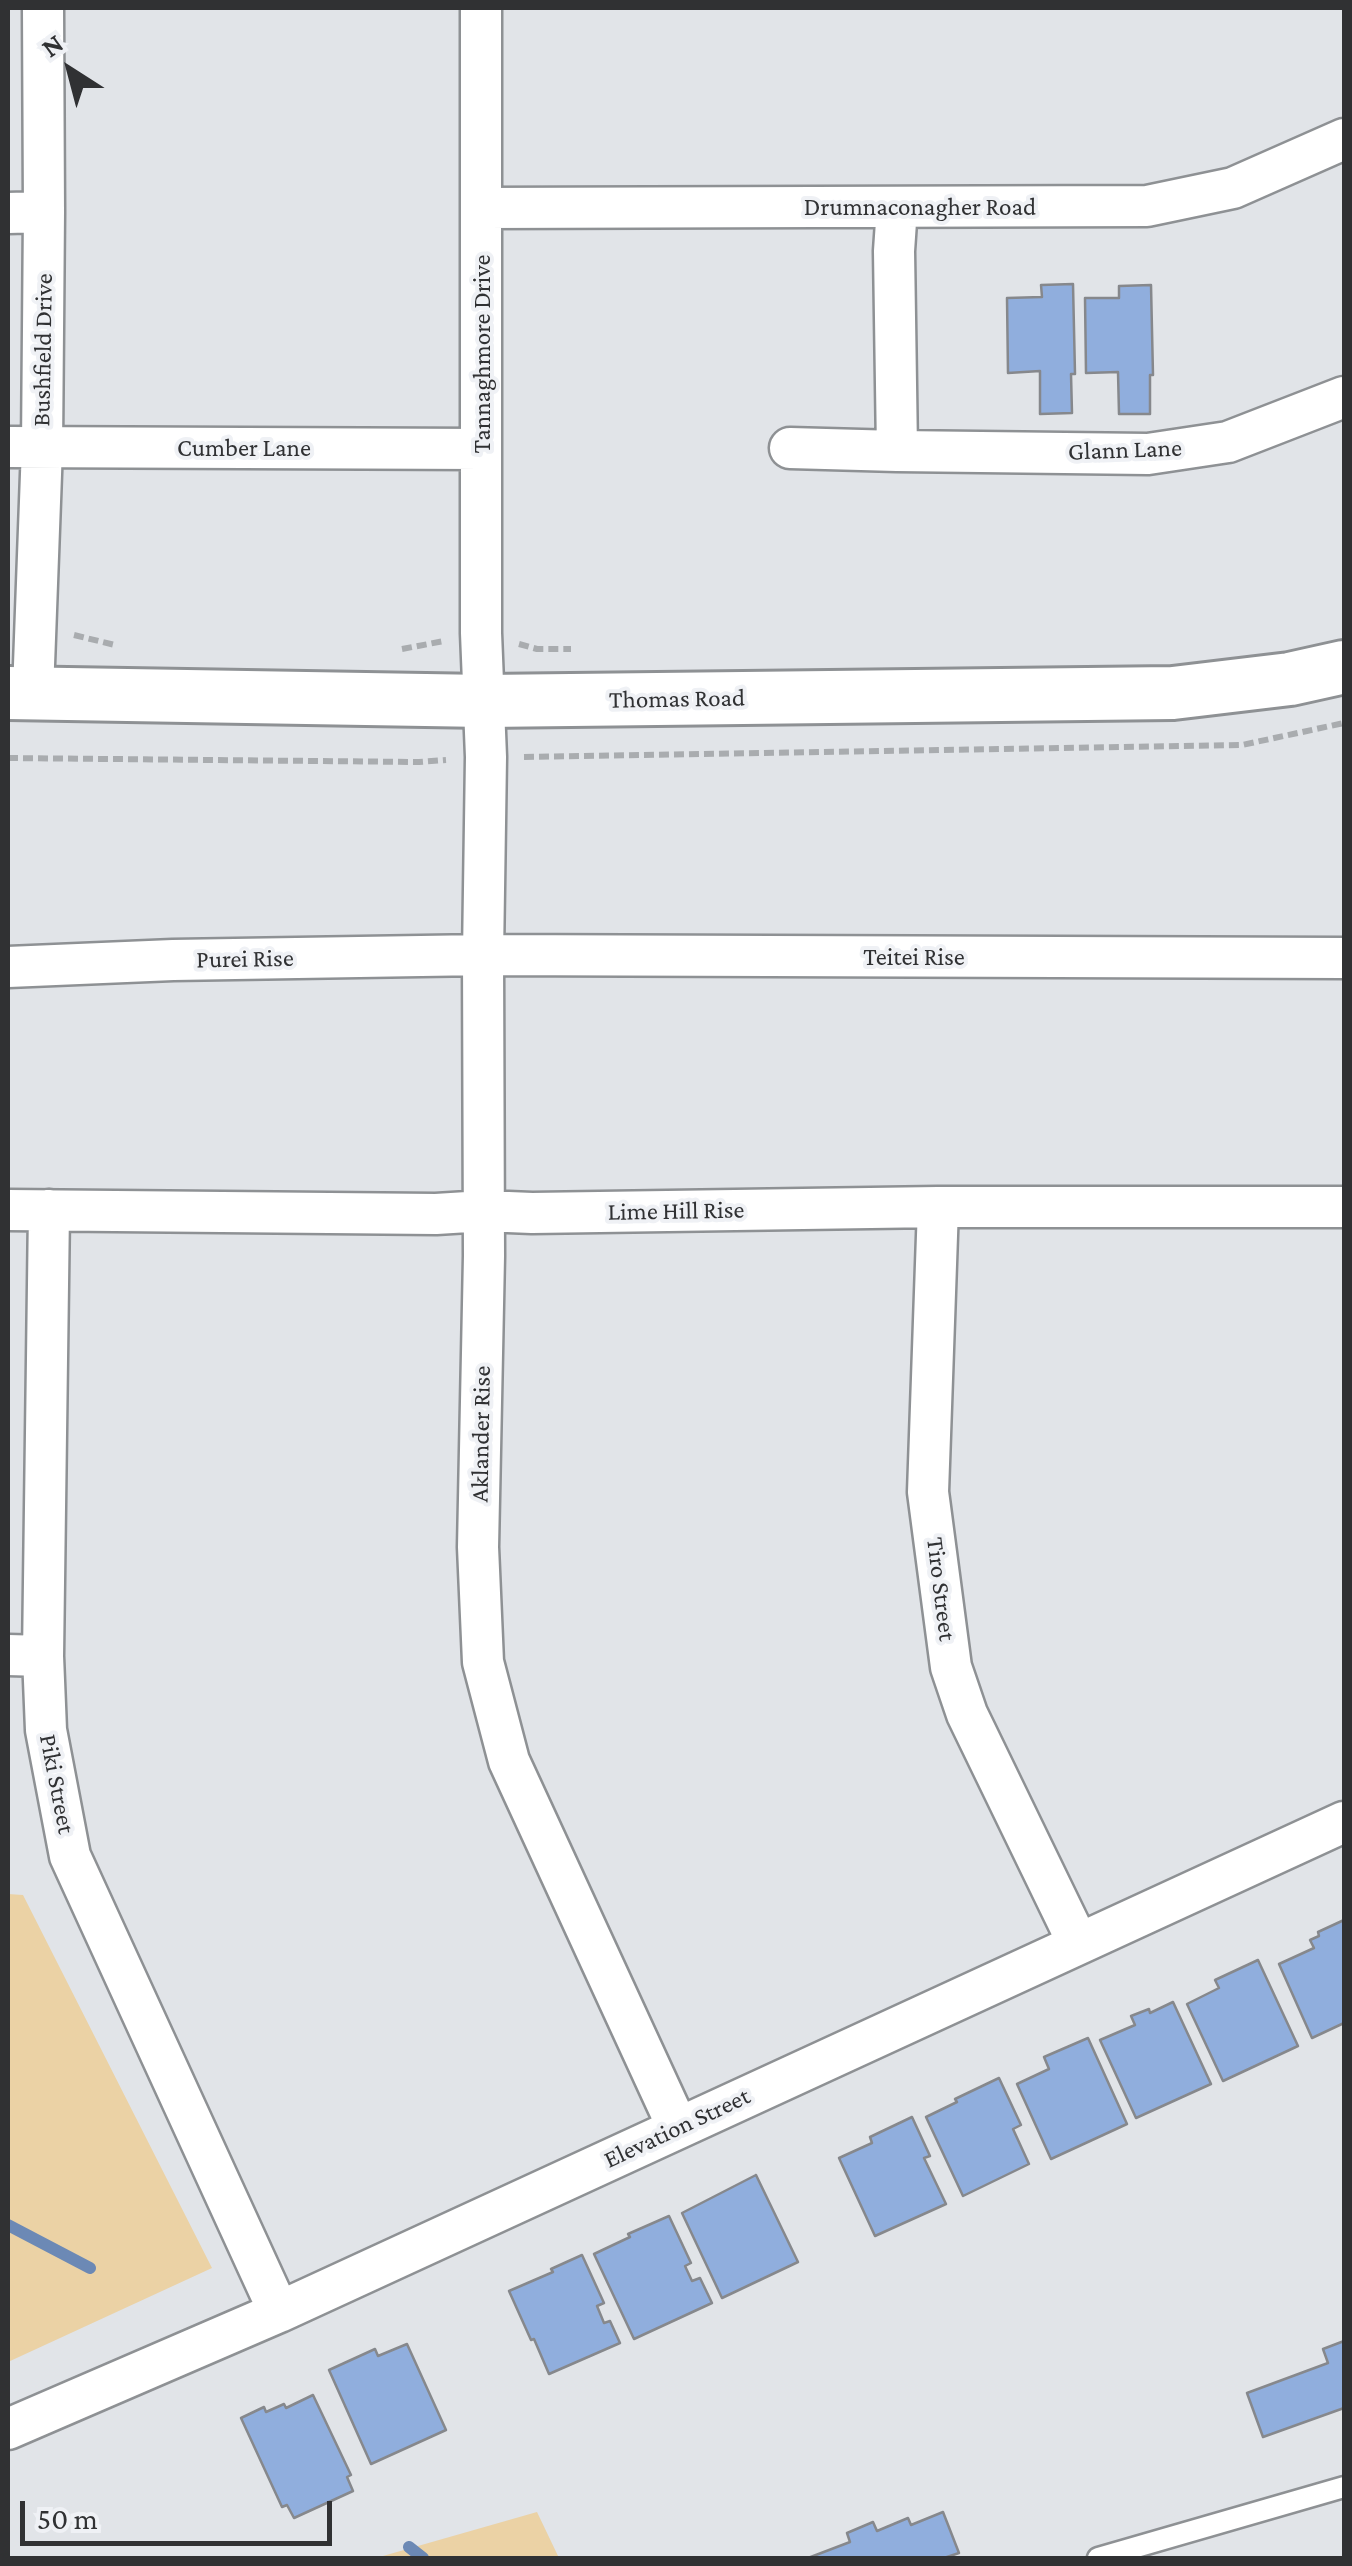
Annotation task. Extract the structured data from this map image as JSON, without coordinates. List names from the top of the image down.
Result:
{
  "streets": {
    "street": [
      "Drumnaconagher Road",
      "Bushfield Drive",
      "Tannaghmore Drive",
      "Cumber Lane",
      "Glann Lane",
      "Thomas Road",
      "Teitei Rise",
      "Purei Rise",
      "Lime Hill Rise",
      "Aklander Rise",
      "Tiro Street",
      "Piki Street",
      "Elevation Street"
    ]
  },
  "crossings": [
    ["Drumnaconagher Road", "Tannaghmore Drive"],
    ["Bushfield Drive", "Cumber Lane"],
    ["Bushfield Drive", "Thomas Road"],
    ["Tannaghmore Drive", "Cumber Lane"],
    ["Tannaghmore Drive", "Thomas Road"],
    ["Tannaghmore Drive", "Aklander Rise"],
    ["Thomas Road", "Aklander Rise"],
    ["Teitei Rise", "Purei Rise"],
    ["Teitei Rise", "Aklander Rise"],
    ["Purei Rise", "Aklander Rise"],
    ["Lime Hill Rise", "Aklander Rise"],
    ["Lime Hill Rise", "Tiro Street"],
    ["Lime Hill Rise", "Piki Street"],
    ["Aklander Rise", "Elevation Street"],
    ["Tiro Street", "Elevation Street"],
    ["Piki Street", "Elevation Street"]
  ],
  "scale_bar": "50 m",
  "north": "top left"
}
